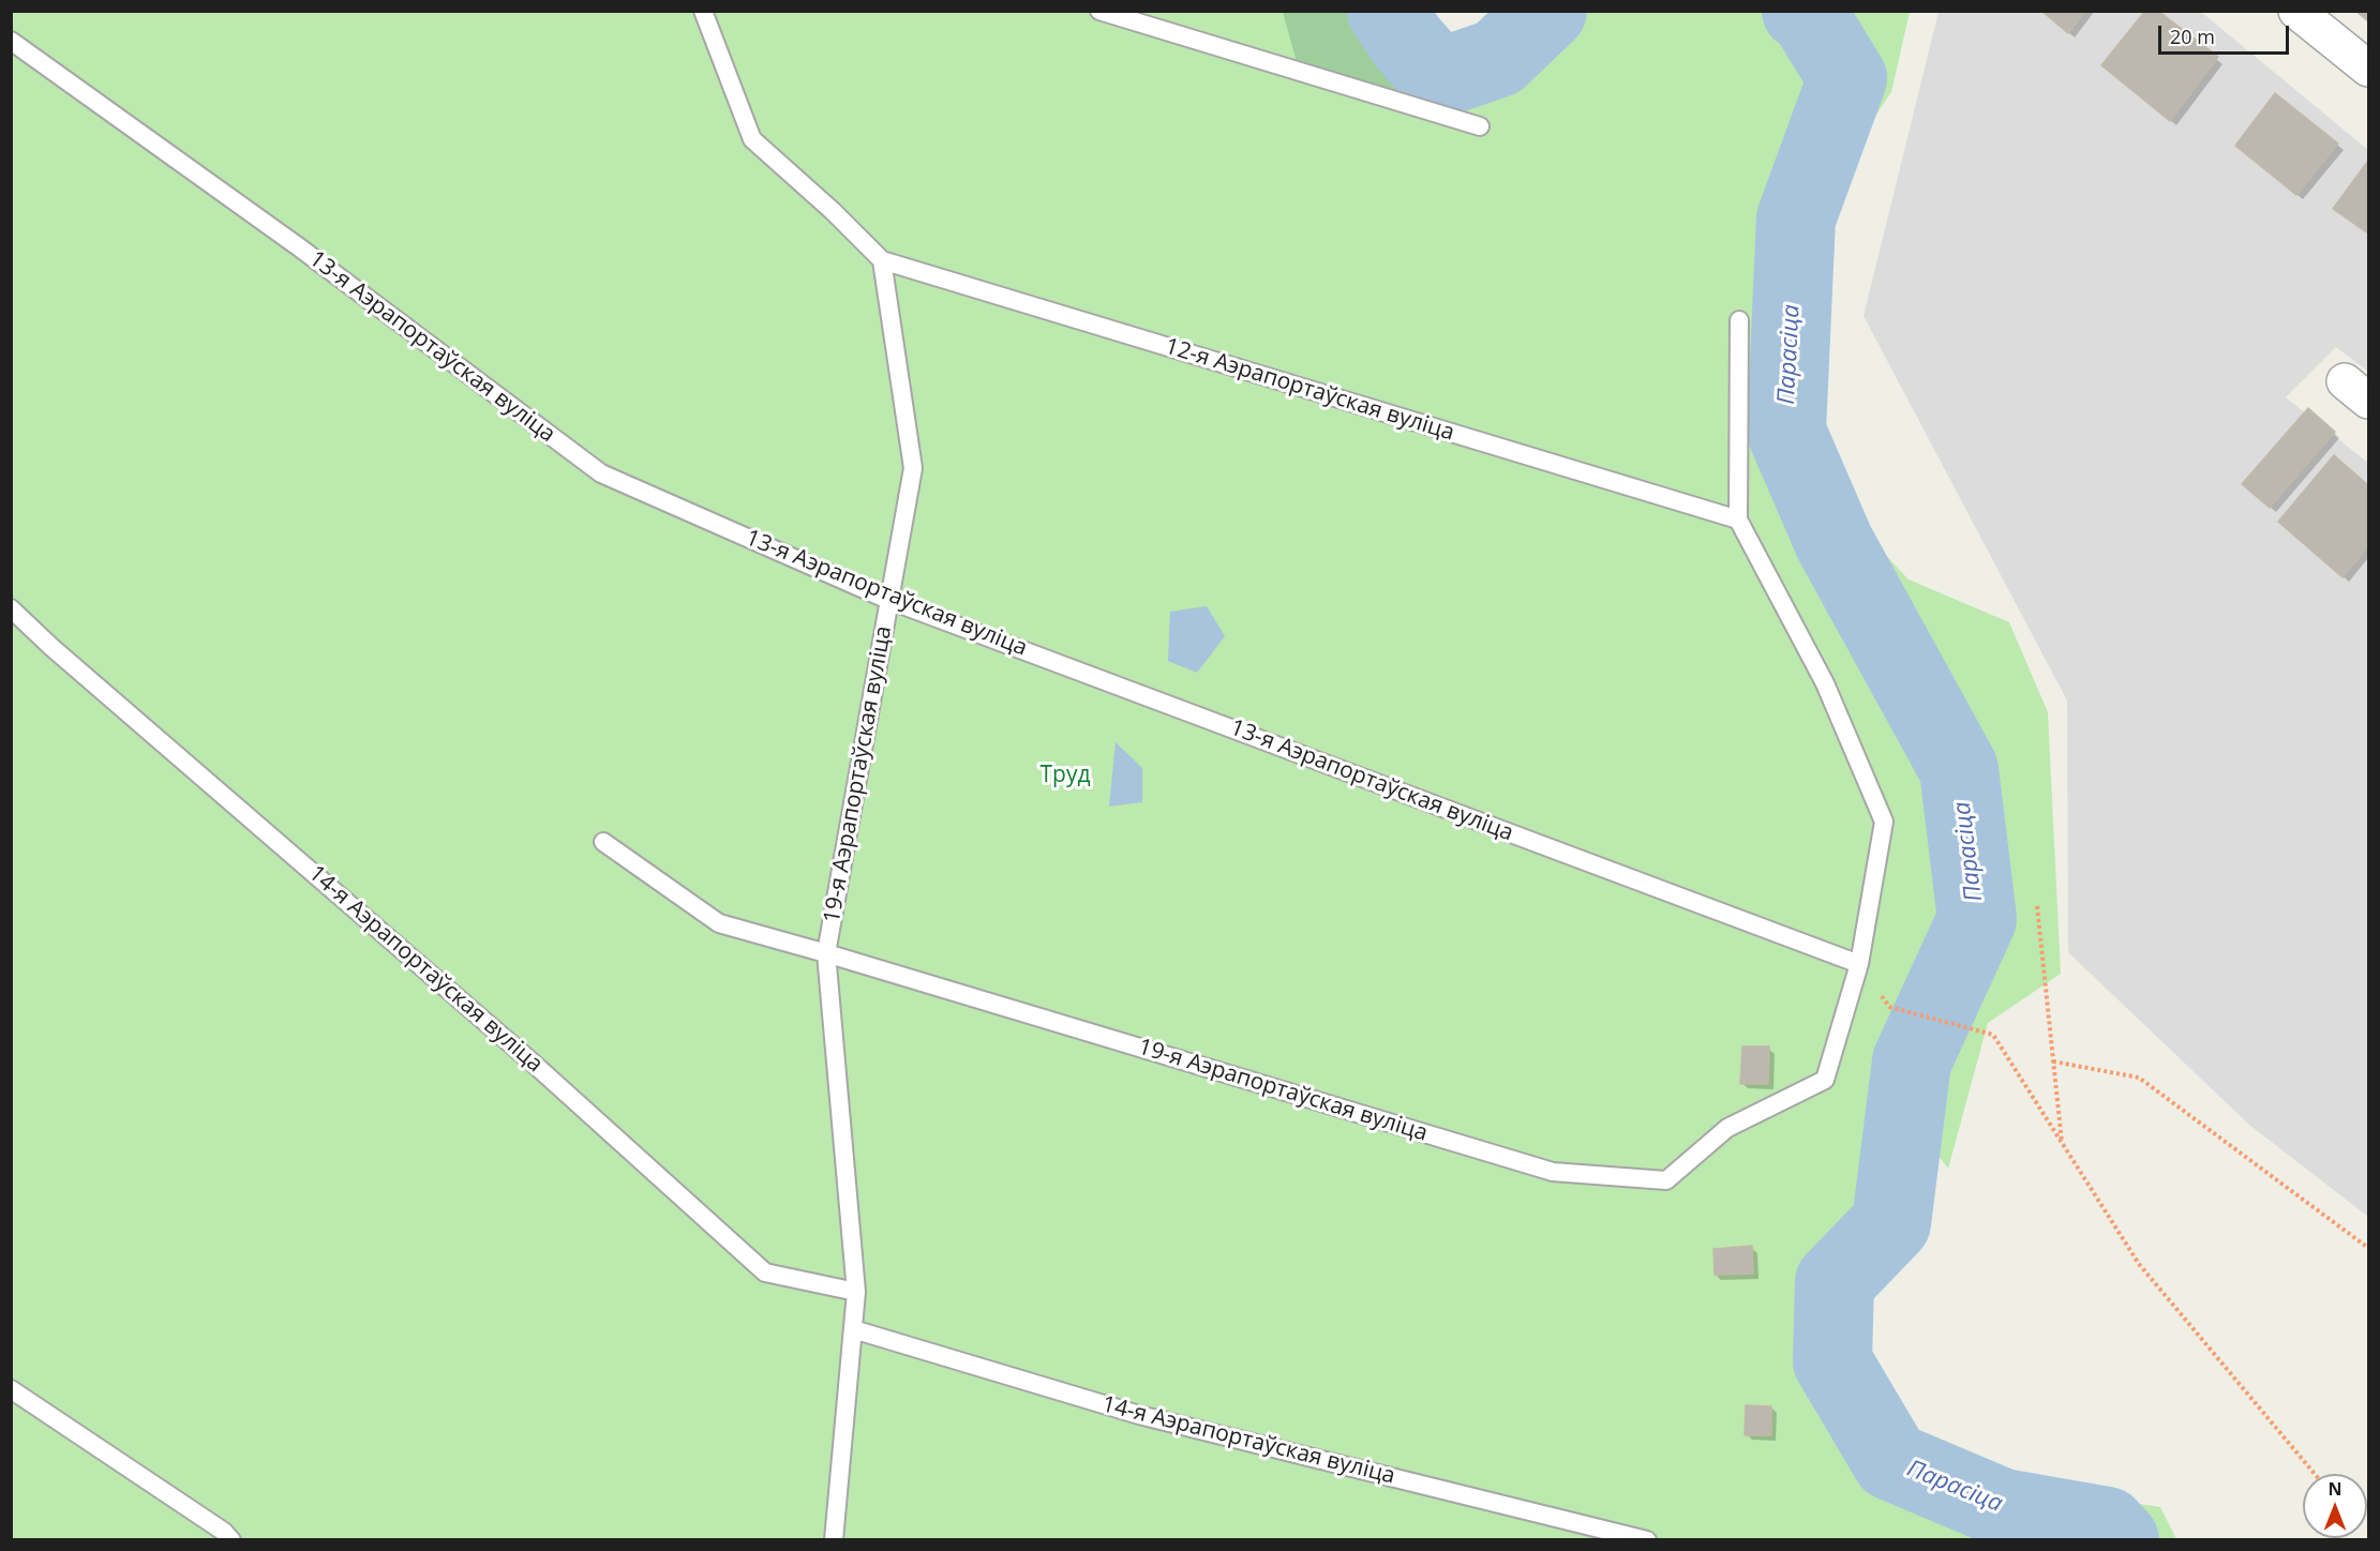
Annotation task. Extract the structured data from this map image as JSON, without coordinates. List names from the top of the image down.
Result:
{
  "streets": {
    "lane": [
      "13-я Аэрапортаўская вуліца",
      "12-я Аэрапортаўская вуліца",
      "19-я Аэрапортаўская вуліца",
      "14-я Аэрапортаўская вуліца"
    ]
  },
  "crossings": [
    ["13-я Аэрапортаўская вуліца", "19-я Аэрапортаўская вуліца"],
    ["12-я Аэрапортаўская вуліца", "19-я Аэрапортаўская вуліца"],
    ["19-я Аэрапортаўская вуліца", "14-я Аэрапортаўская вуліца"]
  ],
  "water": ["Парасіца"],
  "parks": ["Труд"],
  "scale_bar": "20 m",
  "north": "top"
}
